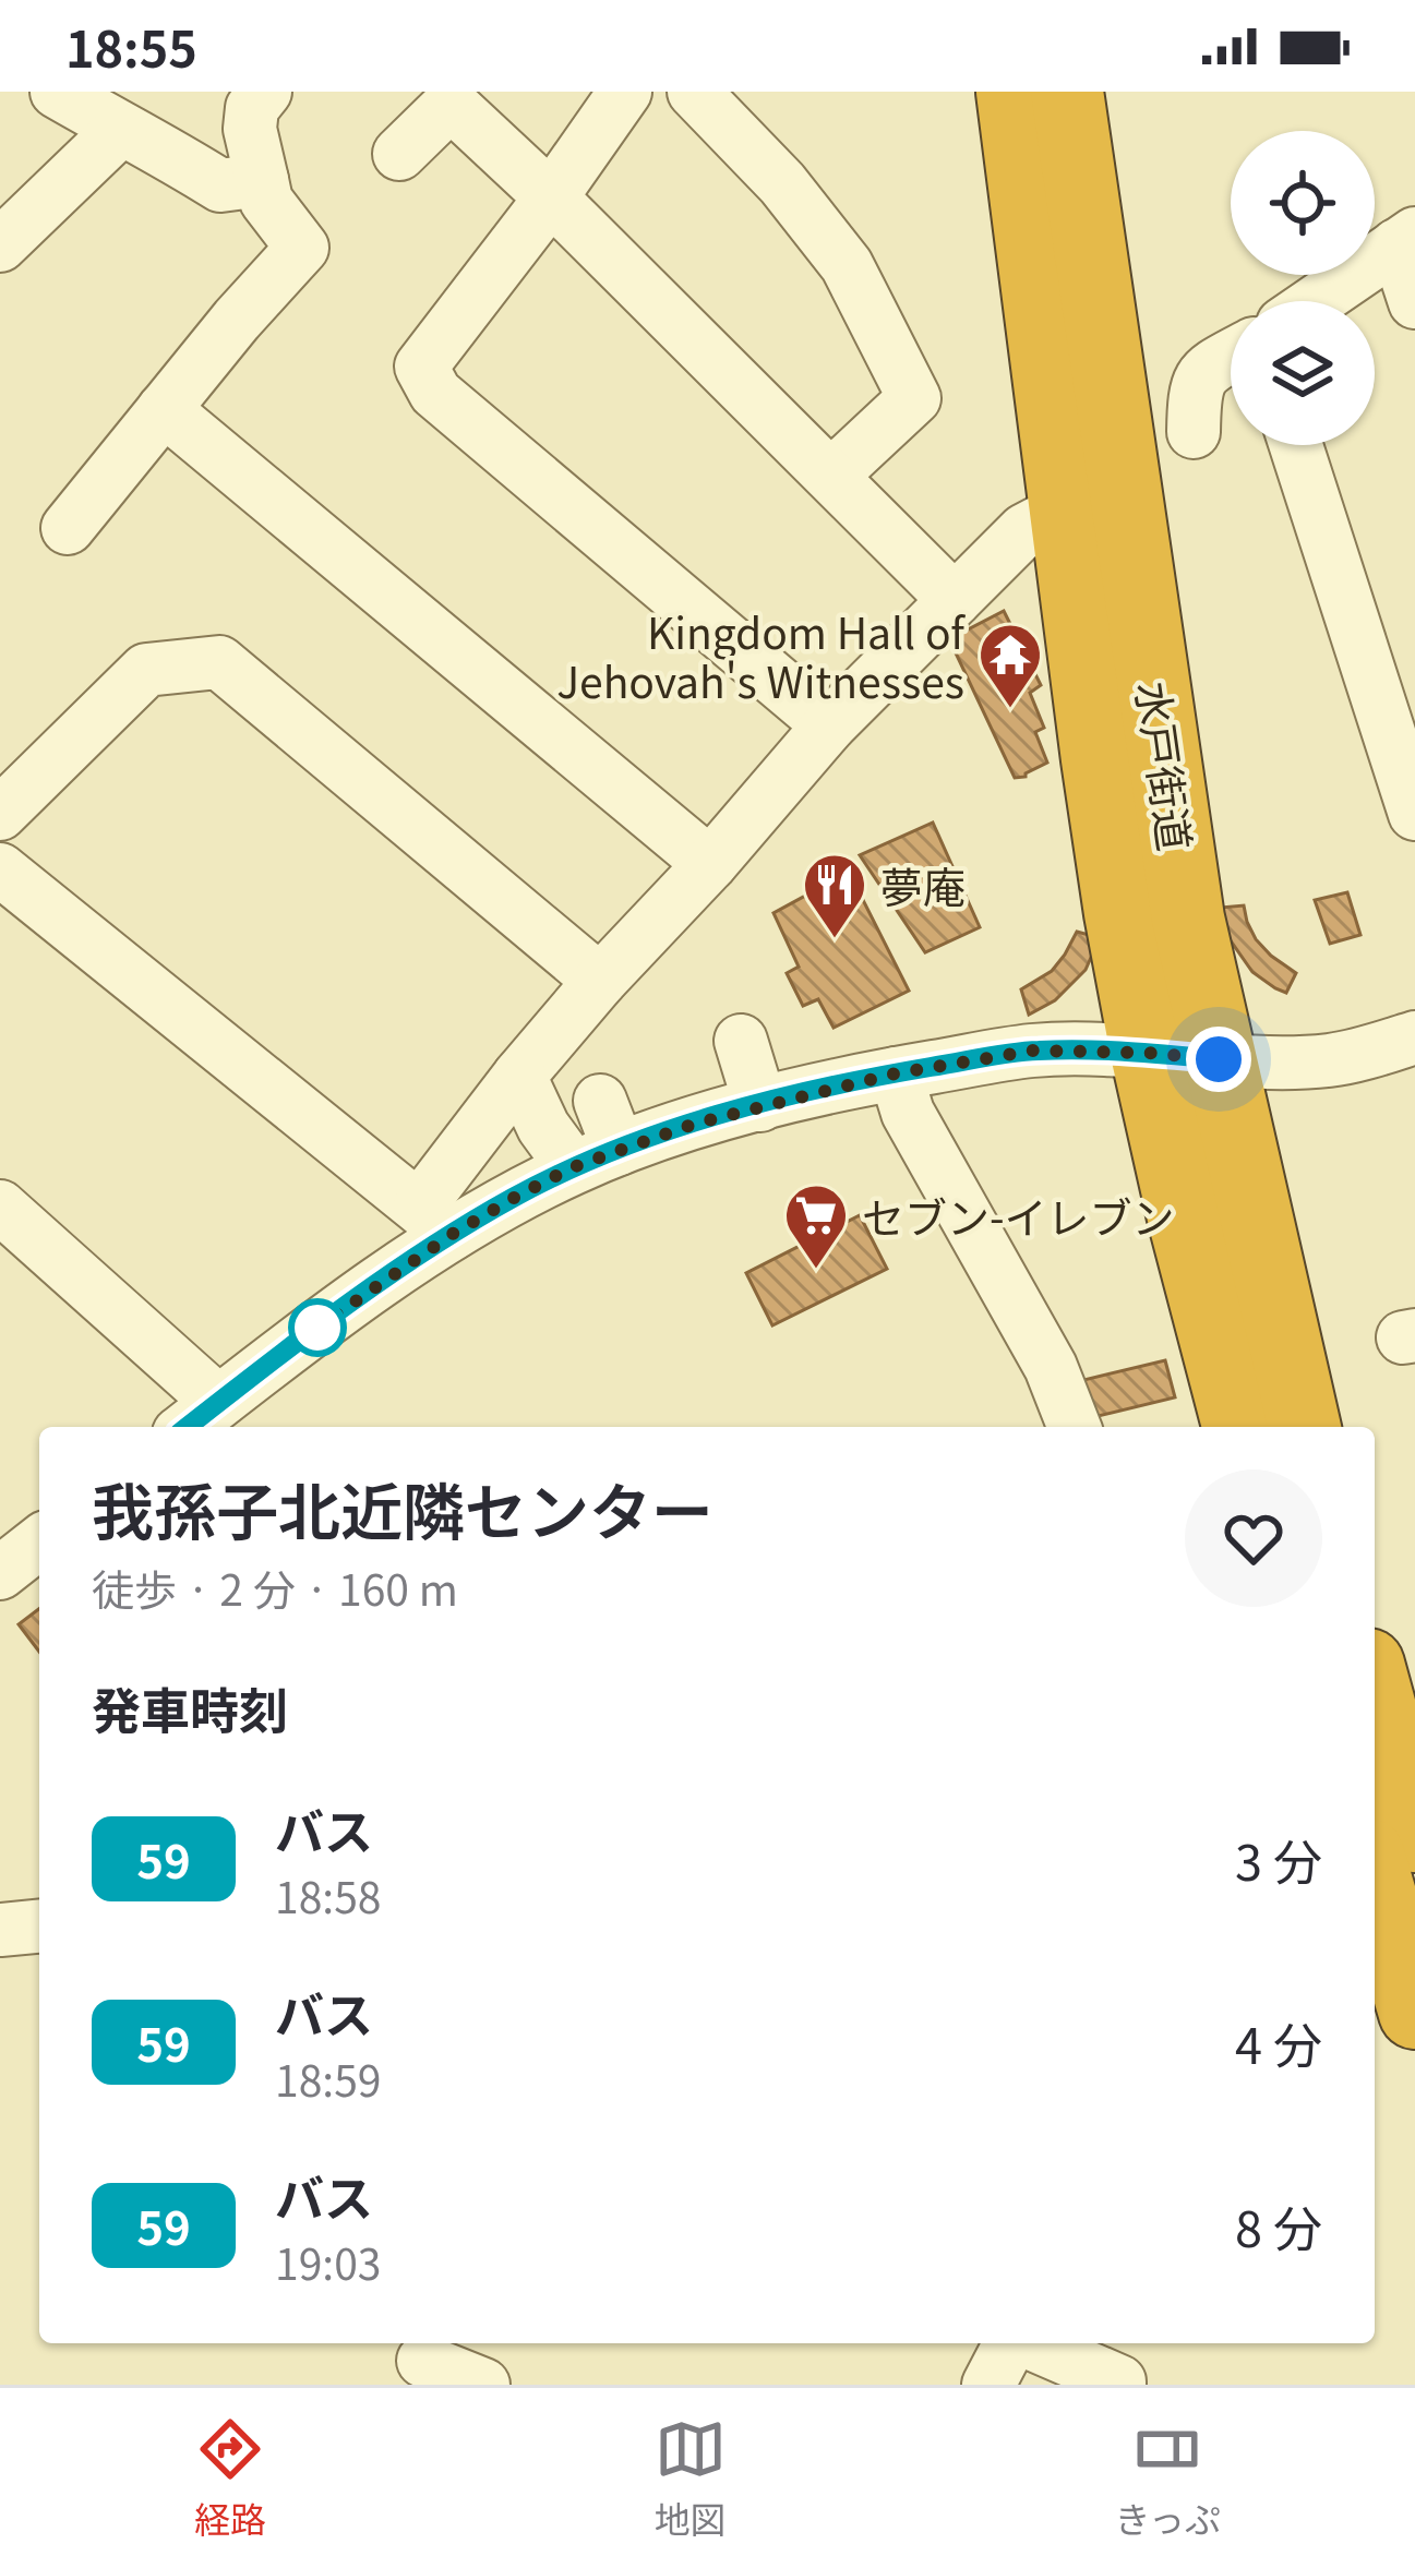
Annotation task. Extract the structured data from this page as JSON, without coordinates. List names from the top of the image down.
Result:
{
  "streets": {
    "highway": ["水戸街道"]
  },
  "places": {
    "temple": ["Kingdom Hall of Jehovah's Witnesses"],
    "restaurant": ["夢庵"],
    "supermarket": ["セブン-イレブン"]
  },
  "lines": ["bus line 59"],
  "page": {
    "status": "18:55",
    "heading": [
      ["我孫子北近隣センター", "徒歩 · 2 分 · 160 m"],
      "発車時刻"
    ],
    "list": [
      {
        "mark": "59",
        "name": "バス",
        "note": "18:58",
        "value": "3 分"
      },
      {
        "mark": "59",
        "name": "バス",
        "note": "18:59",
        "value": "4 分"
      },
      {
        "mark": "59",
        "name": "バス",
        "note": "19:03",
        "value": "8 分"
      }
    ],
    "tabs": ["経路", "地図", "きっぷ"]
  }
}
